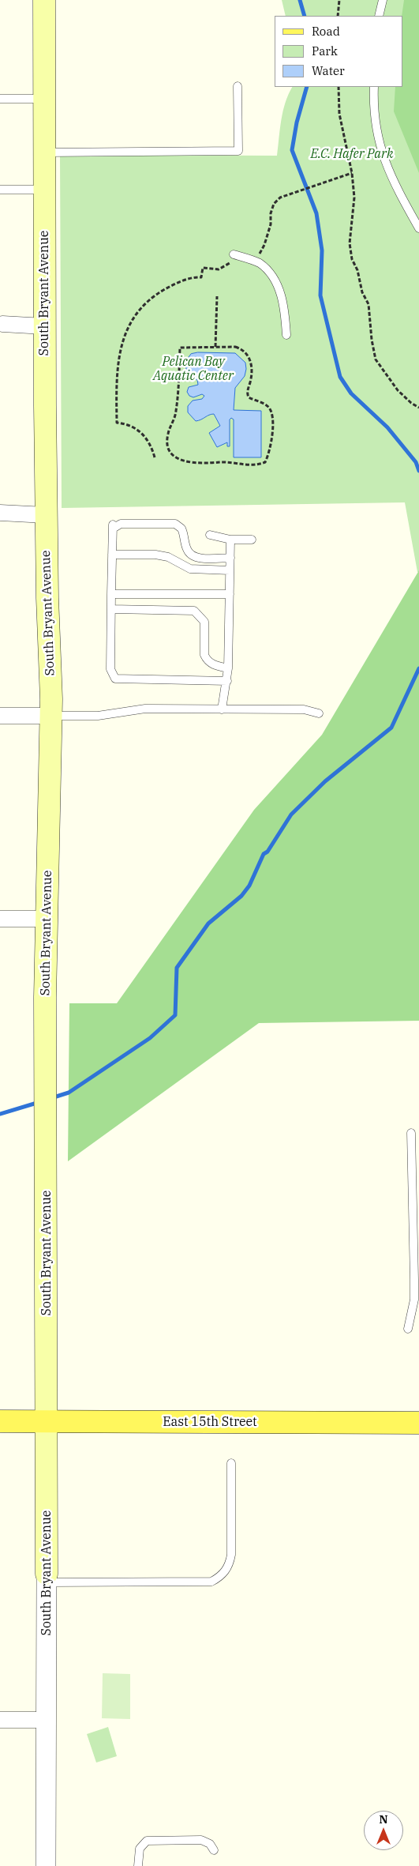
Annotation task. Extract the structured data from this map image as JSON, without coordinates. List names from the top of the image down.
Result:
{
  "streets": {
    "main road": ["South Bryant Avenue", "East 15th Street"]
  },
  "crossings": [
    ["South Bryant Avenue", "East 15th Street"]
  ],
  "parks": ["E.C. Hafer Park", "Pelican Bay Aquatic Center"],
  "legend": ["Road", "Park", "Water"],
  "north": "top"
}
